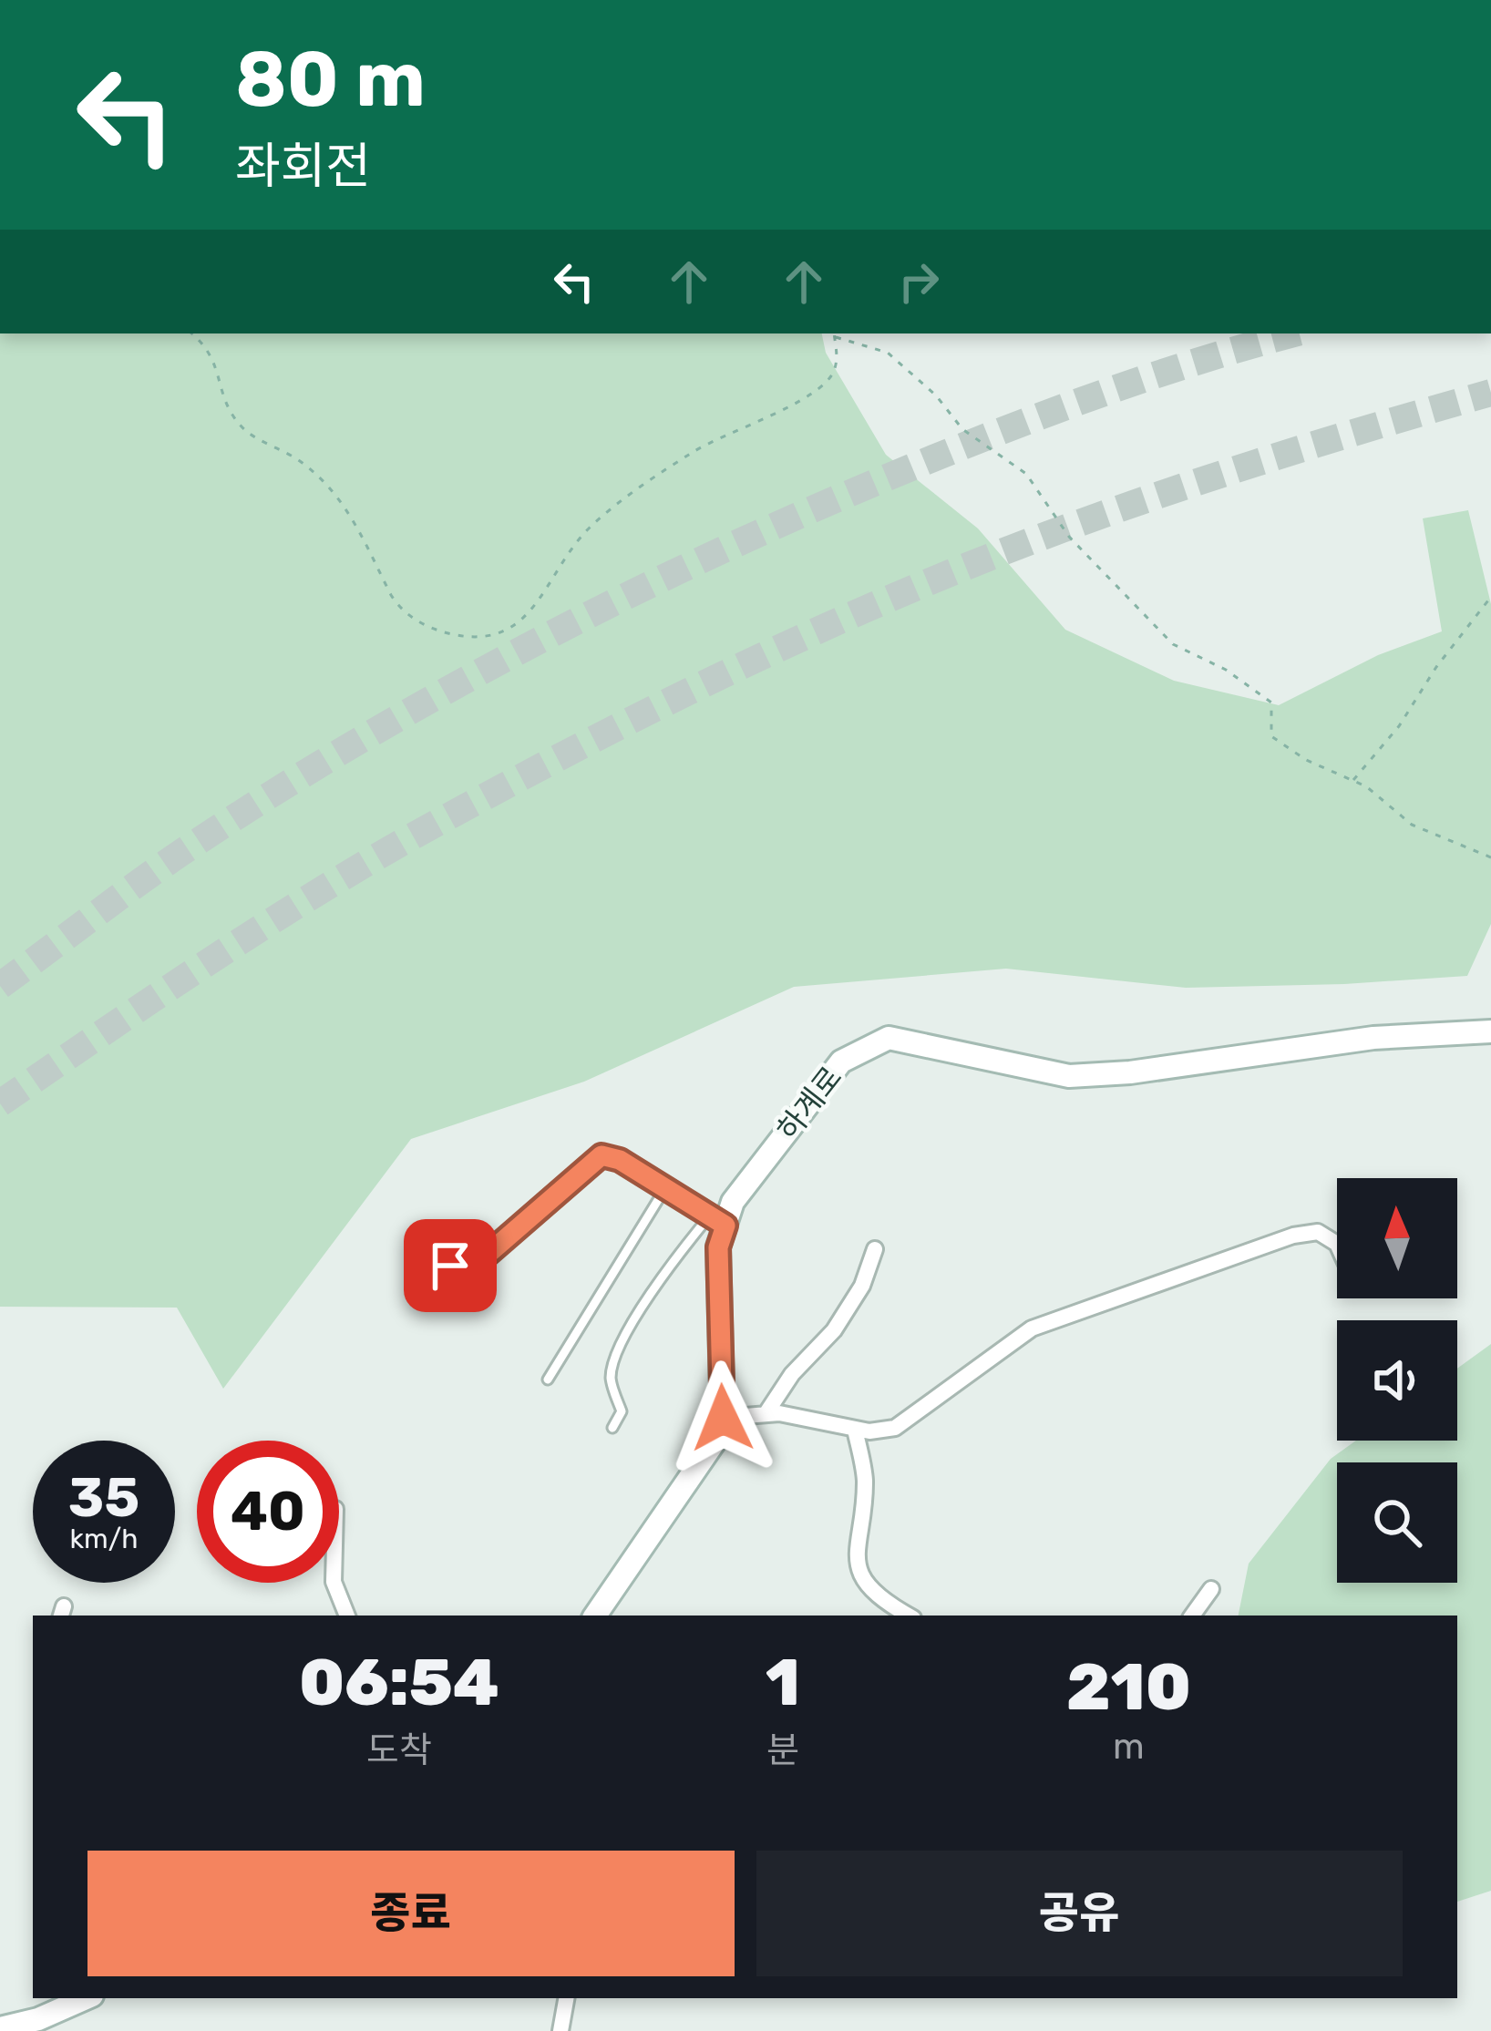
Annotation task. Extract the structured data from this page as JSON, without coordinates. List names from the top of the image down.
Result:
{
  "streets": {
    "street": ["하계로"]
  },
  "north": "top",
  "page": {
    "turn": ["80 m", "좌회전"],
    "speed": "35 km/h",
    "limit": "40",
    "eta": [
      "06:54",
      "도착",
      "1",
      "분",
      "210",
      "m"
    ],
    "buttons": ["종료", "공유"]
  }
}
